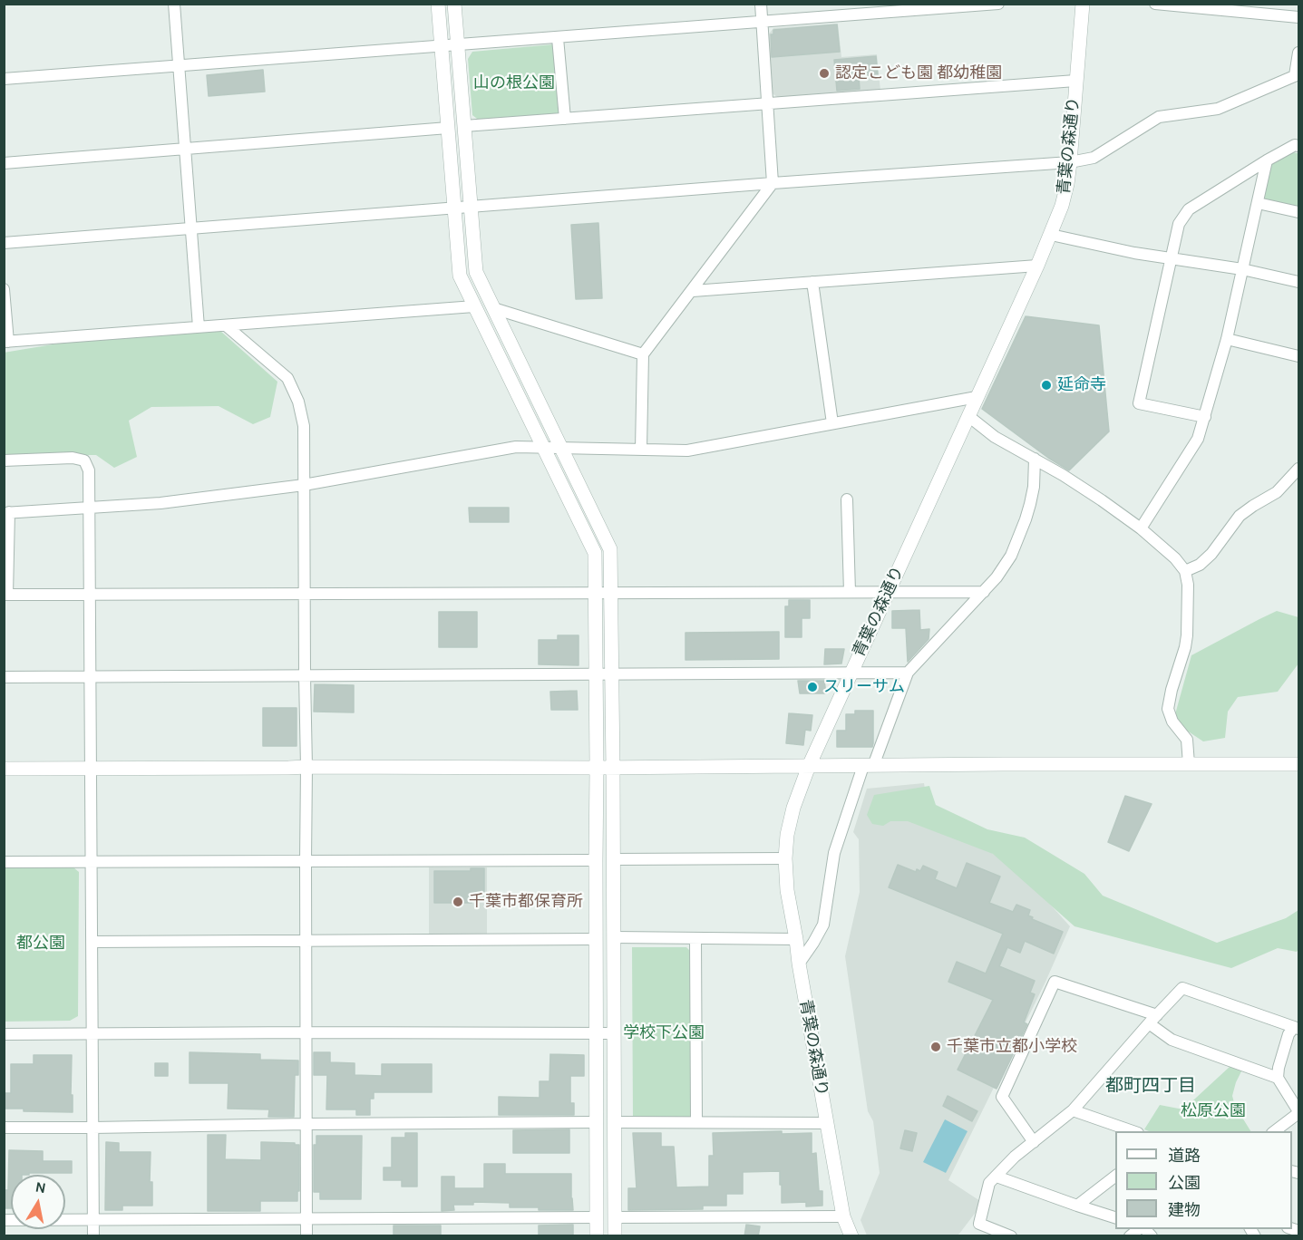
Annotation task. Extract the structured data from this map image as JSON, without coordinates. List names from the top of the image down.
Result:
{
  "streets": {
    "street": ["青葉の森通り"]
  },
  "districts": ["都町四丁目"],
  "parks": [
    "山の根公園",
    "都公園",
    "学校下公園",
    "松原公園"
  ],
  "places": [
    "認定こども園 都幼稚園",
    "延命寺",
    "スリーサム",
    "千葉市都保育所",
    "千葉市立都小学校"
  ],
  "legend": ["道路", "公園", "建物"],
  "north": "top"
}
